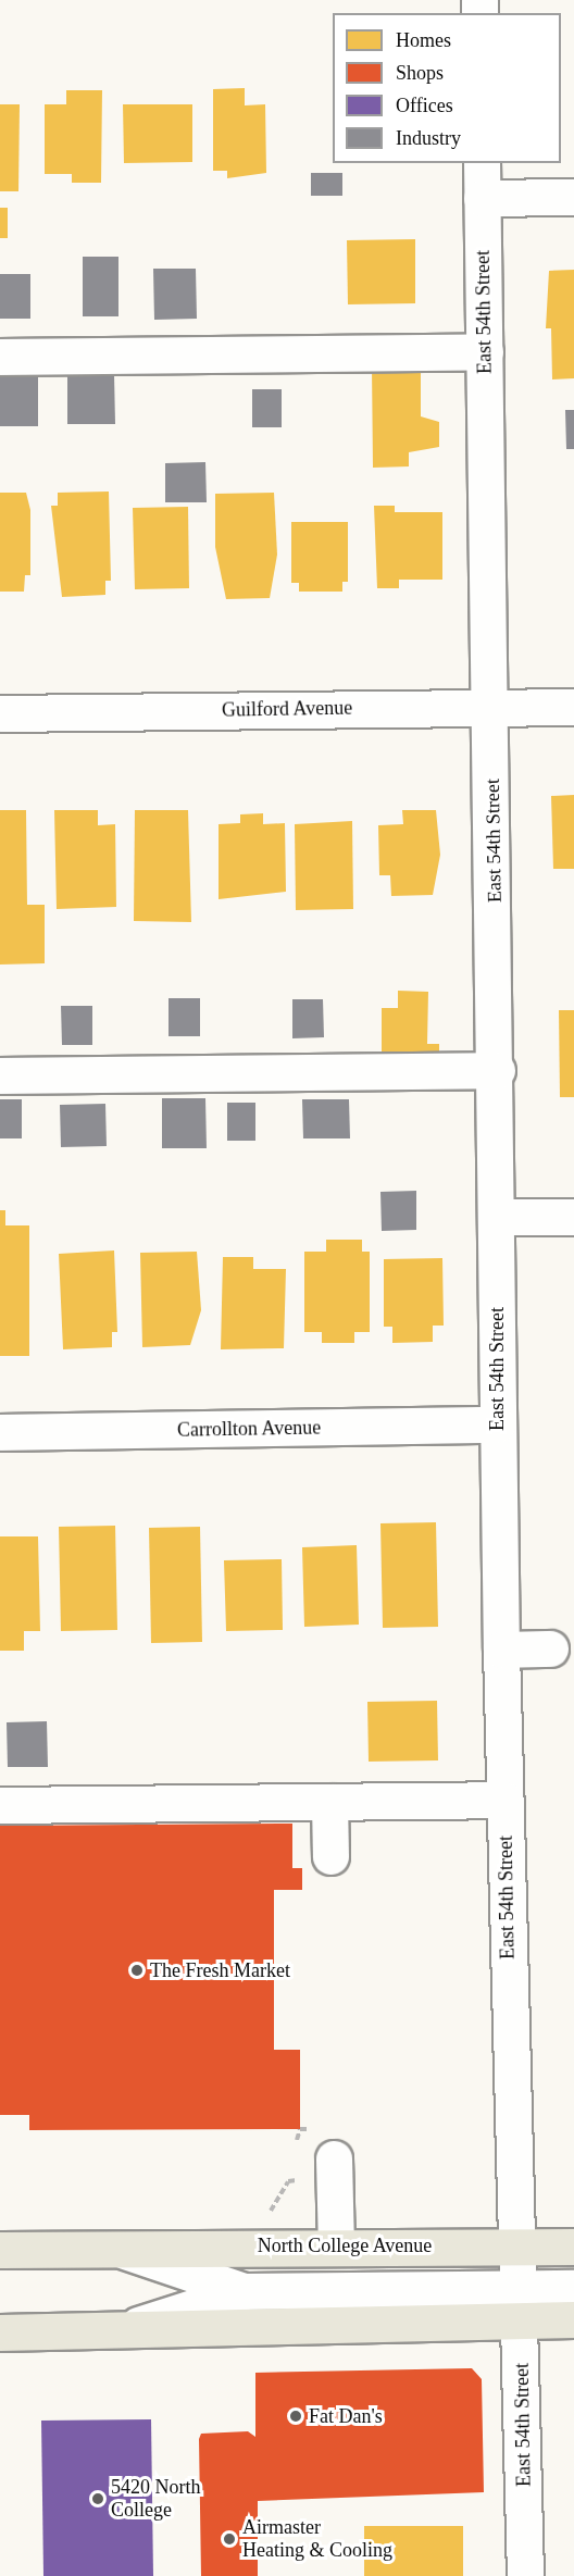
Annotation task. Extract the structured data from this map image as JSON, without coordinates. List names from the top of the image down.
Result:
{
  "streets": {
    "main road": ["North College Avenue"],
    "street": ["East 54th Street", "Guilford Avenue", "Carrollton Avenue"]
  },
  "crossings": [
    ["East 54th Street", "Guilford Avenue"],
    ["East 54th Street", "Carrollton Avenue"],
    ["East 54th Street", "North College Avenue"]
  ],
  "places": [
    "The Fresh Market",
    "Fat Dan's",
    "5420 North College",
    "Airmaster Heating & Cooling"
  ],
  "legend": [
    "Homes",
    "Shops",
    "Offices",
    "Industry"
  ]
}
